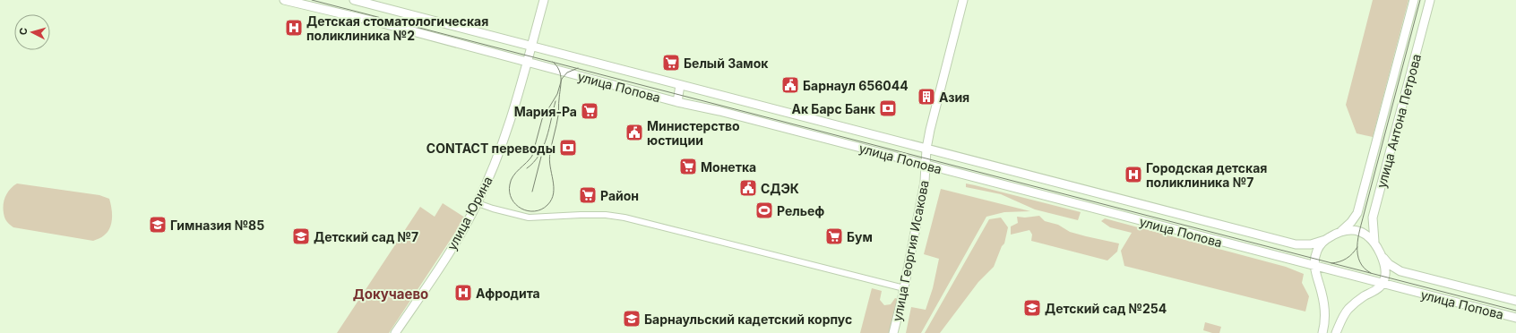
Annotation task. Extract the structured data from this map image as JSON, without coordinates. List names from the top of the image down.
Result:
{
  "streets": {
    "main road": [
      "улица Попова",
      "улица Антона Петрова",
      "улица Юрина",
      "улица Георгия Исакова"
    ]
  },
  "crossings": [
    ["улица Попова", "улица Антона Петрова"],
    ["улица Попова", "улица Юрина"],
    ["улица Попова", "улица Георгия Исакова"]
  ],
  "districts": ["Докучаево"],
  "places": {
    "hospital": ["Детская стоматологическая поликлиника №2", "Городская детская поликлиника №7", "Афродита"],
    "supermarket": [
      "Белый Замок",
      "Мария-Ра",
      "Монетка",
      "Район",
      "Бум"
    ],
    "public building": ["Барнаул 656044", "Министерство юстиции", "СДЭК"],
    "building": ["Азия"],
    "bank": ["Ак Барс Банк", "CONTACT переводы"],
    "sports": ["Рельеф"],
    "school or university": [
      "Гимназия №85",
      "Детский сад №7",
      "Детский сад №254",
      "Барнаульский кадетский корпус"
    ]
  },
  "north": "left"
}
